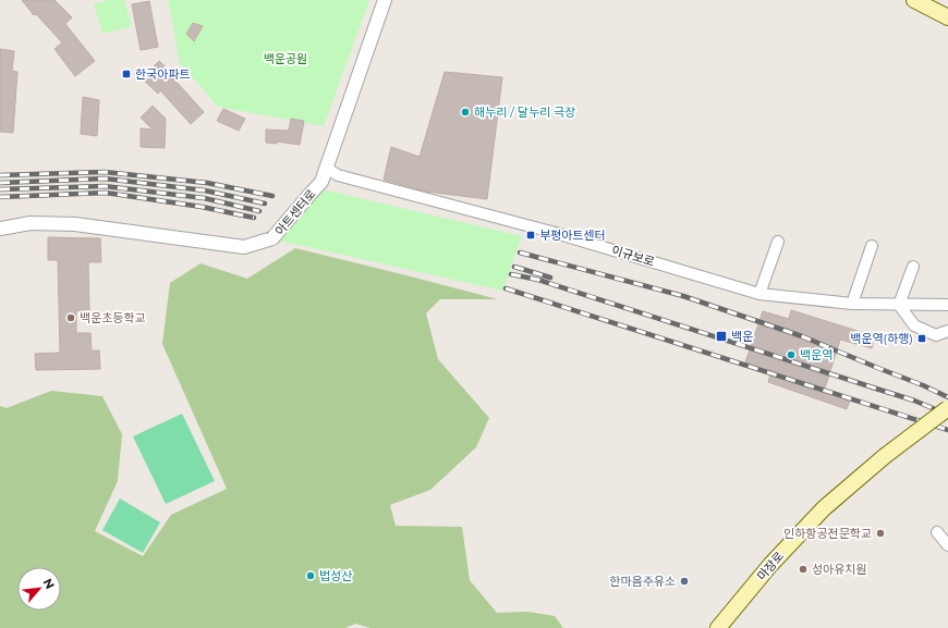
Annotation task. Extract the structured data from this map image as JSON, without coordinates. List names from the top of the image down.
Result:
{
  "streets": {
    "main road": ["마장로"],
    "street": ["아트센터로", "이규보로"]
  },
  "crossings": [
    ["아트센터로", "이규보로"]
  ],
  "parks": ["백운공원"],
  "places": {
    "transit": [
      "한국아파트",
      "부평아트센터",
      "백운",
      "백운역(하행)"
    ],
    "other": [
      "해누리 / 달누리 극장",
      "백운초등학교",
      "백운역",
      "인하항공전문학교",
      "성아유치원",
      "법성산",
      "한마음주유소"
    ]
  },
  "north": "top right"
}
